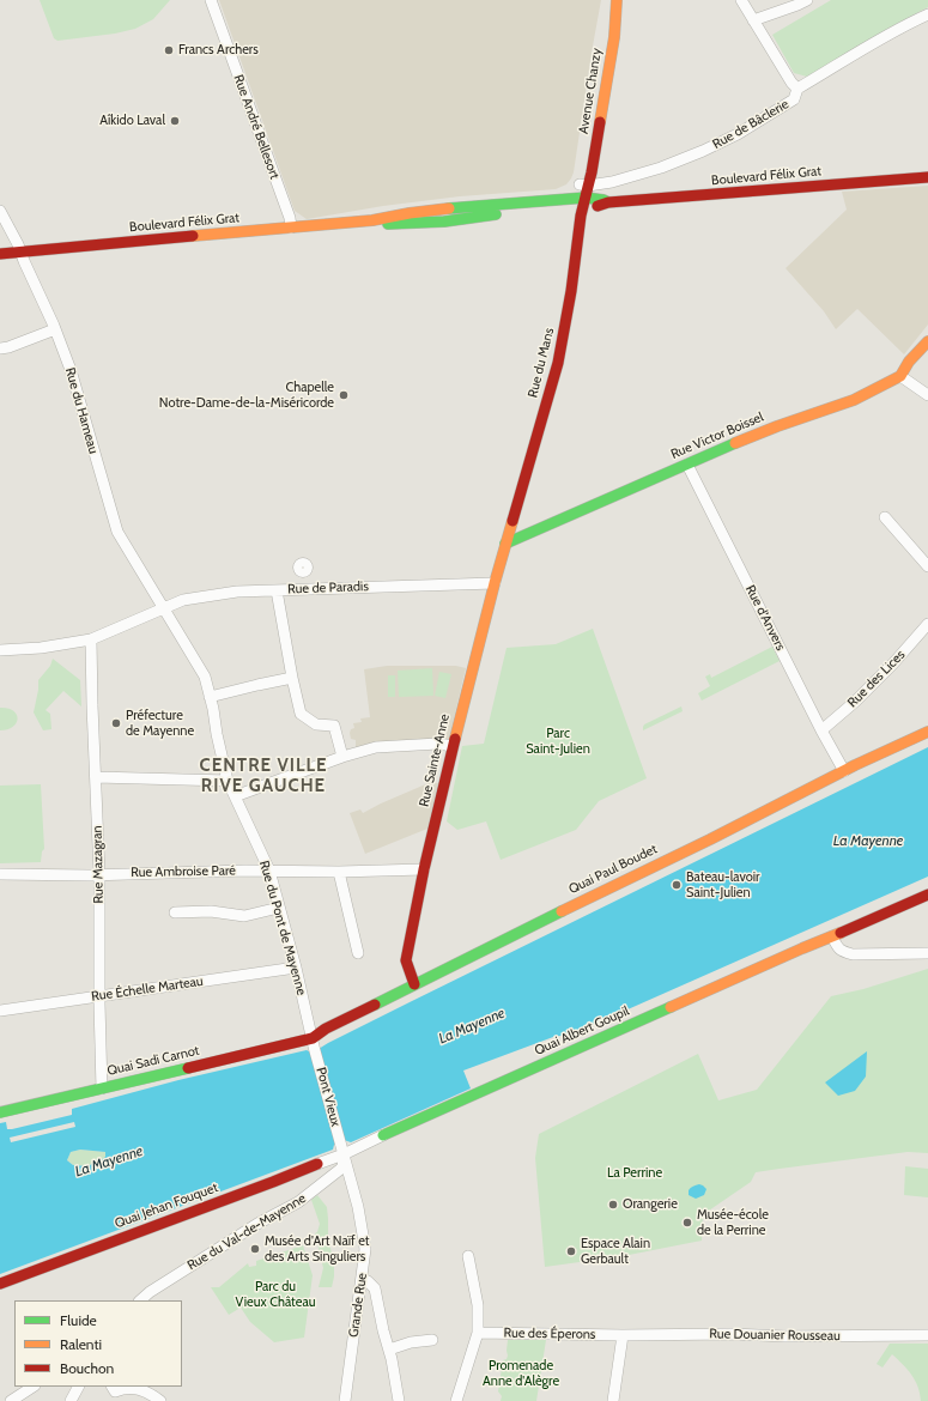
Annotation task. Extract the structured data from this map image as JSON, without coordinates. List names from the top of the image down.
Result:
{
  "streets": {
    "street": [
      "Avenue Chanzy",
      "Rue de Bâclerie",
      "Rue André Bellesort",
      "Boulevard Félix Grat",
      "Rue du Mans",
      "Rue du Hameau",
      "Rue Victor Boissel",
      "Rue de Paradis",
      "Rue d'Anvers",
      "Rue des Lices",
      "Rue Sainte-Anne",
      "Rue Mazagran",
      "Quai Paul Boudet",
      "Rue Ambroise Paré",
      "Rue du Pont de Mayenne",
      "Rue Échelle Marteau",
      "Quai Albert Goupil",
      "Quai Sadi Carnot",
      "Pont Vieux",
      "Quai Jehan Fouquet",
      "Rue du Val-de-Mayenne",
      "Grande Rue",
      "Rue des Éperons",
      "Rue Douanier Rousseau"
    ]
  },
  "crossings": [
    ["Avenue Chanzy", "Rue de Bâclerie"],
    ["Avenue Chanzy", "Rue du Mans"],
    ["Rue de Bâclerie", "Rue du Mans"],
    ["Rue André Bellesort", "Boulevard Félix Grat"],
    ["Boulevard Félix Grat", "Rue du Mans"],
    ["Boulevard Félix Grat", "Rue du Hameau"],
    ["Rue du Mans", "Rue Victor Boissel"],
    ["Rue du Mans", "Rue Sainte-Anne"],
    ["Rue du Hameau", "Rue de Paradis"],
    ["Rue du Hameau", "Rue du Pont de Mayenne"],
    ["Rue Victor Boissel", "Rue d'Anvers"],
    ["Rue Victor Boissel", "Rue Sainte-Anne"],
    ["Rue de Paradis", "Rue Sainte-Anne"],
    ["Rue de Paradis", "Rue Mazagran"],
    ["Rue de Paradis", "Rue du Pont de Mayenne"],
    ["Rue d'Anvers", "Rue des Lices"],
    ["Rue d'Anvers", "Quai Paul Boudet"],
    ["Rue Sainte-Anne", "Quai Paul Boudet"],
    ["Rue Sainte-Anne", "Rue Ambroise Paré"],
    ["Rue Mazagran", "Rue Ambroise Paré"],
    ["Rue Mazagran", "Rue Échelle Marteau"],
    ["Rue Mazagran", "Quai Sadi Carnot"],
    ["Quai Paul Boudet", "Rue du Pont de Mayenne"],
    ["Quai Paul Boudet", "Quai Sadi Carnot"],
    ["Quai Paul Boudet", "Pont Vieux"],
    ["Rue Ambroise Paré", "Rue du Pont de Mayenne"],
    ["Rue du Pont de Mayenne", "Rue Échelle Marteau"],
    ["Rue du Pont de Mayenne", "Quai Sadi Carnot"],
    ["Rue du Pont de Mayenne", "Pont Vieux"],
    ["Quai Albert Goupil", "Pont Vieux"],
    ["Quai Albert Goupil", "Quai Jehan Fouquet"],
    ["Quai Albert Goupil", "Rue du Val-de-Mayenne"],
    ["Quai Albert Goupil", "Grande Rue"],
    ["Quai Sadi Carnot", "Pont Vieux"],
    ["Pont Vieux", "Quai Jehan Fouquet"],
    ["Pont Vieux", "Rue du Val-de-Mayenne"],
    ["Pont Vieux", "Grande Rue"],
    ["Quai Jehan Fouquet", "Rue du Val-de-Mayenne"],
    ["Quai Jehan Fouquet", "Grande Rue"],
    ["Rue du Val-de-Mayenne", "Grande Rue"],
    ["Rue des Éperons", "Rue Douanier Rousseau"]
  ],
  "districts": ["CENTRE VILLE RIVE GAUCHE"],
  "water": ["La Mayenne"],
  "parks": [
    "Parc Saint-Julien",
    "La Perrine",
    "Parc du Vieux Château",
    "Promenade Anne d'Alègre"
  ],
  "places": [
    "Francs Archers",
    "Aîkido Laval",
    "Chapelle Notre-Dame-de-la-Miséricorde",
    "Préfecture de Mayenne",
    "Bateau-lavoir Saint-Julien",
    "Orangerie",
    "Musée-école de la Perrine",
    "Musée d'Art Naïf et des Arts Singuliers",
    "Espace Alain Gerbault"
  ],
  "legend": ["Fluide", "Ralenti", "Bouchon"]
}
